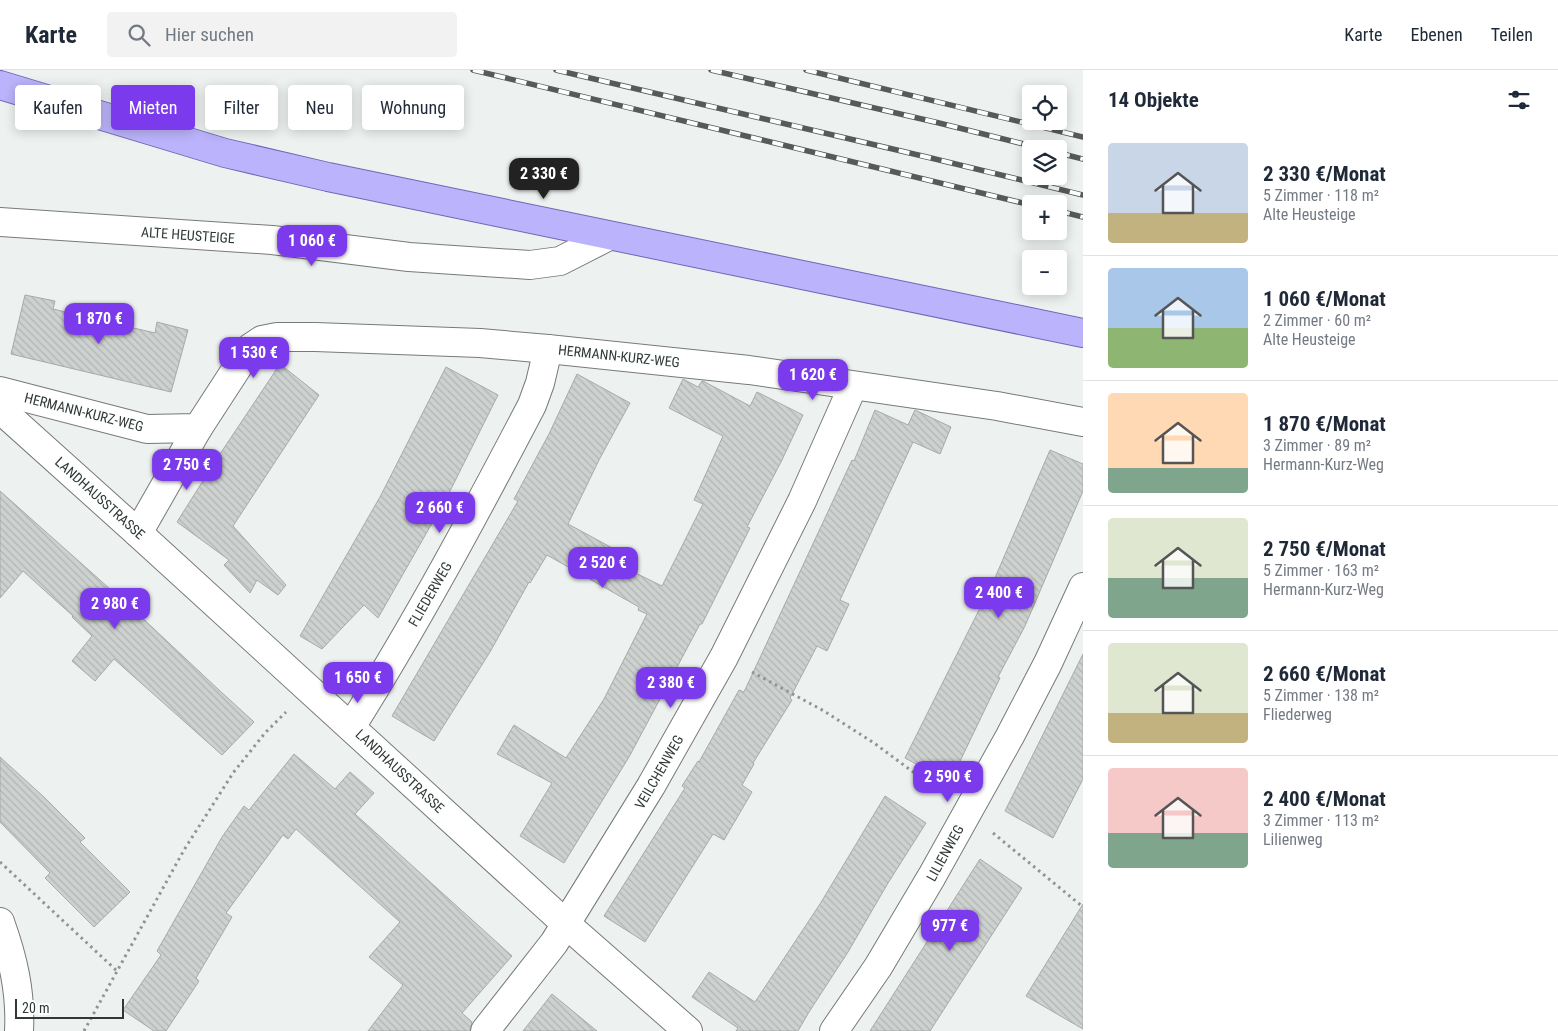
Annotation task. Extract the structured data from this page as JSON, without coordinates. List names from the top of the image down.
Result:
{
  "streets": {
    "street": [
      "ALTE HEUSTEIGE",
      "HERMANN-KURZ-WEG",
      "LANDHAUSSTRASSE",
      "FLIEDERWEG",
      "VEILCHENWEG",
      "LILIENWEG"
    ]
  },
  "crossings": [
    ["HERMANN-KURZ-WEG", "LANDHAUSSTRASSE"],
    ["HERMANN-KURZ-WEG", "FLIEDERWEG"],
    ["HERMANN-KURZ-WEG", "VEILCHENWEG"],
    ["LANDHAUSSTRASSE", "FLIEDERWEG"],
    ["LANDHAUSSTRASSE", "VEILCHENWEG"]
  ],
  "scale_bar": "20 m",
  "page": {
    "header": "Karte",
    "search": "Hier suchen",
    "nav": ["Karte", "Ebenen", "Teilen"],
    "heading": "14 Objekte",
    "map_buttons": ["+", "−"],
    "chip": [
      "Kaufen",
      "Mieten",
      "Filter",
      "Neu",
      "Wohnung"
    ],
    "list": [
      {
        "name": "2 330 €/Monat",
        "note": "5 Zimmer · 118 m² · Alte Heusteige"
      },
      {
        "name": "1 060 €/Monat",
        "note": "2 Zimmer · 60 m² · Alte Heusteige"
      },
      {
        "name": "1 870 €/Monat",
        "note": "3 Zimmer · 89 m² · Hermann-Kurz-Weg"
      },
      {
        "name": "2 750 €/Monat",
        "note": "5 Zimmer · 163 m² · Hermann-Kurz-Weg"
      },
      {
        "name": "2 660 €/Monat",
        "note": "5 Zimmer · 138 m² · Fliederweg"
      },
      {
        "name": "2 400 €/Monat",
        "note": "3 Zimmer · 113 m² · Lilienweg"
      }
    ],
    "price": [
      "2 330 €",
      "1 060 €",
      "1 870 €",
      "1 530 €",
      "1 620 €",
      "2 750 €",
      "2 660 €",
      "2 520 €",
      "2 400 €",
      "2 980 €",
      "1 650 €",
      "2 380 €",
      "2 590 €",
      "977 €"
    ],
    "scale": "20 m"
  }
}
